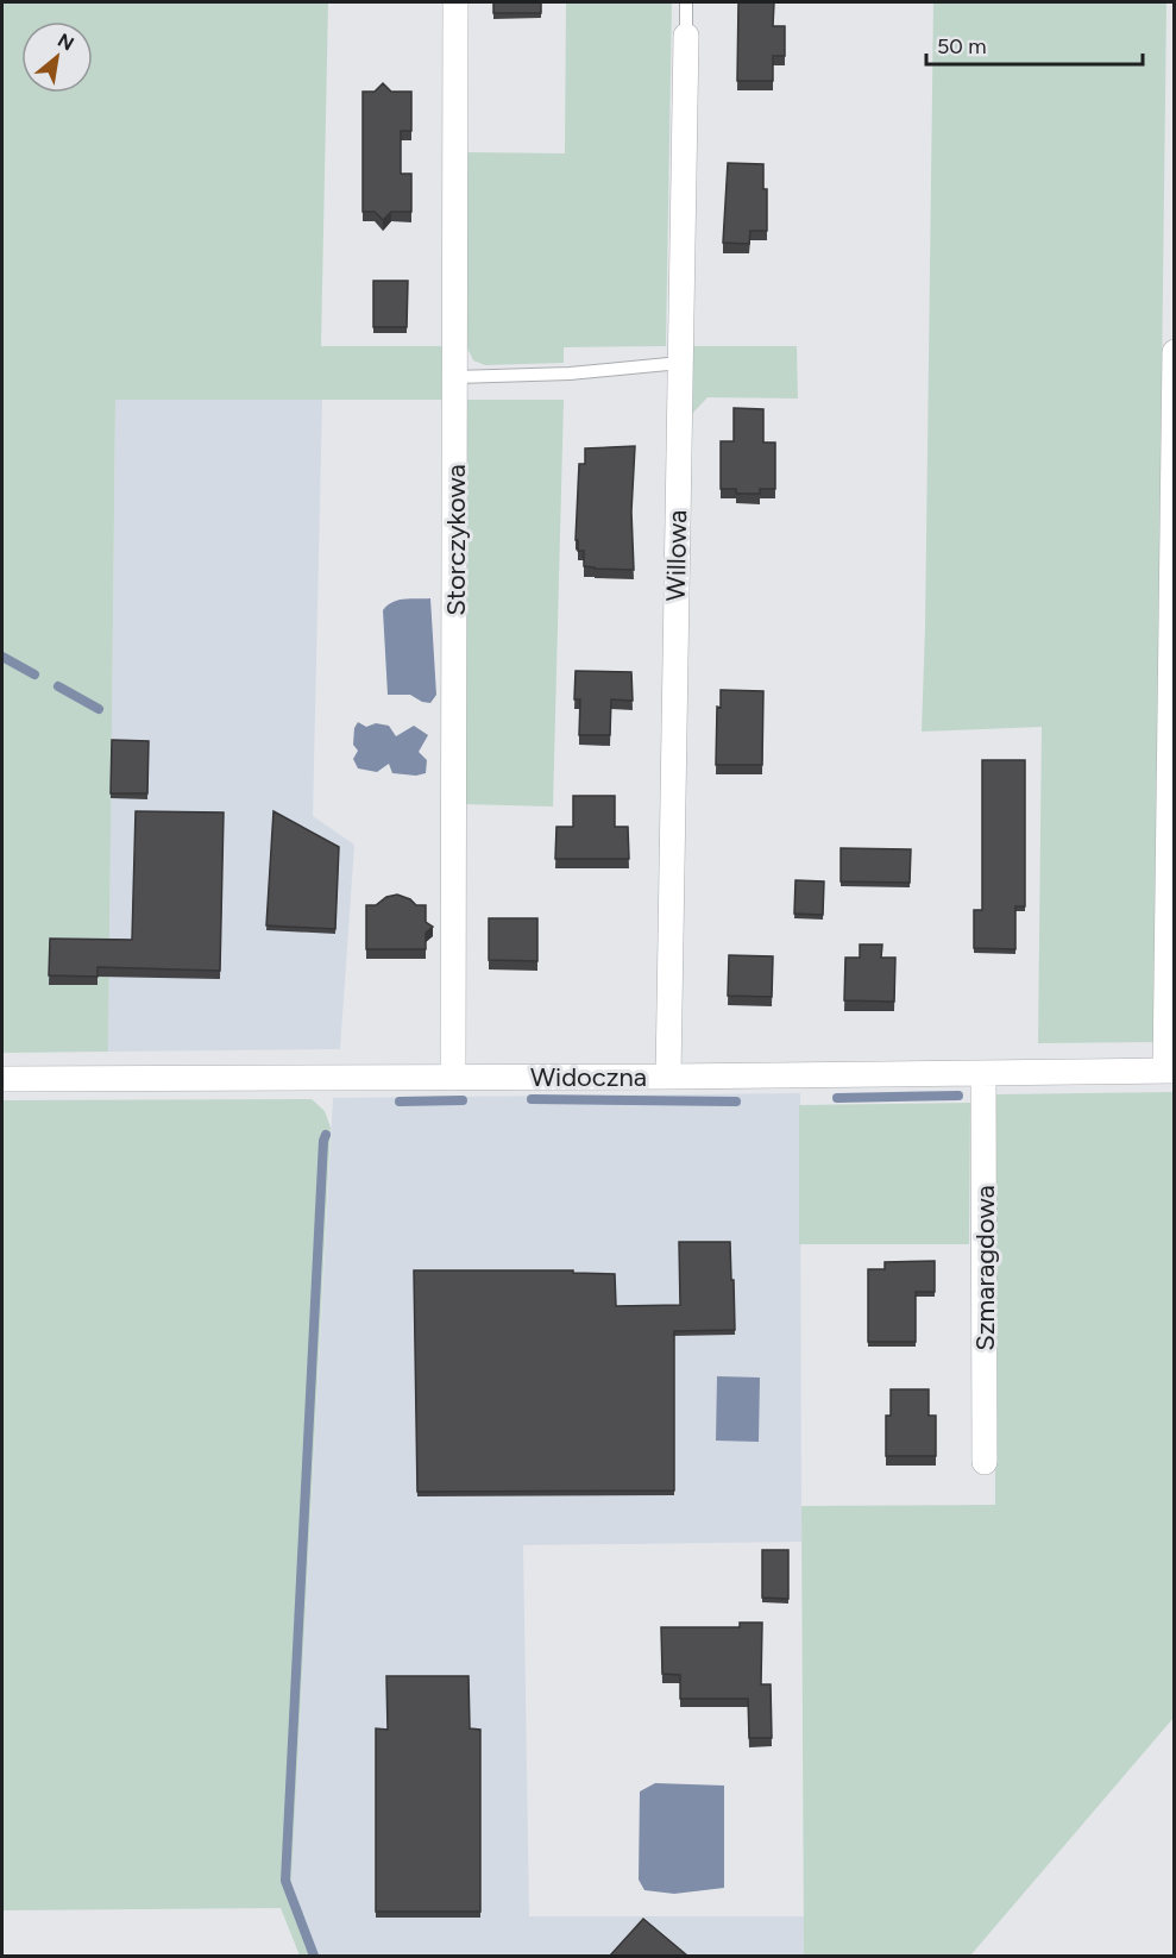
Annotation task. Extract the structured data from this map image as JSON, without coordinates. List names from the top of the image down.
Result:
{
  "streets": {
    "street": [
      "Storczykowa",
      "Willowa",
      "Widoczna",
      "Szmaragdowa"
    ]
  },
  "crossings": [
    ["Storczykowa", "Widoczna"],
    ["Willowa", "Widoczna"],
    ["Widoczna", "Szmaragdowa"]
  ],
  "scale_bar": "50 m",
  "north": "top right"
}
